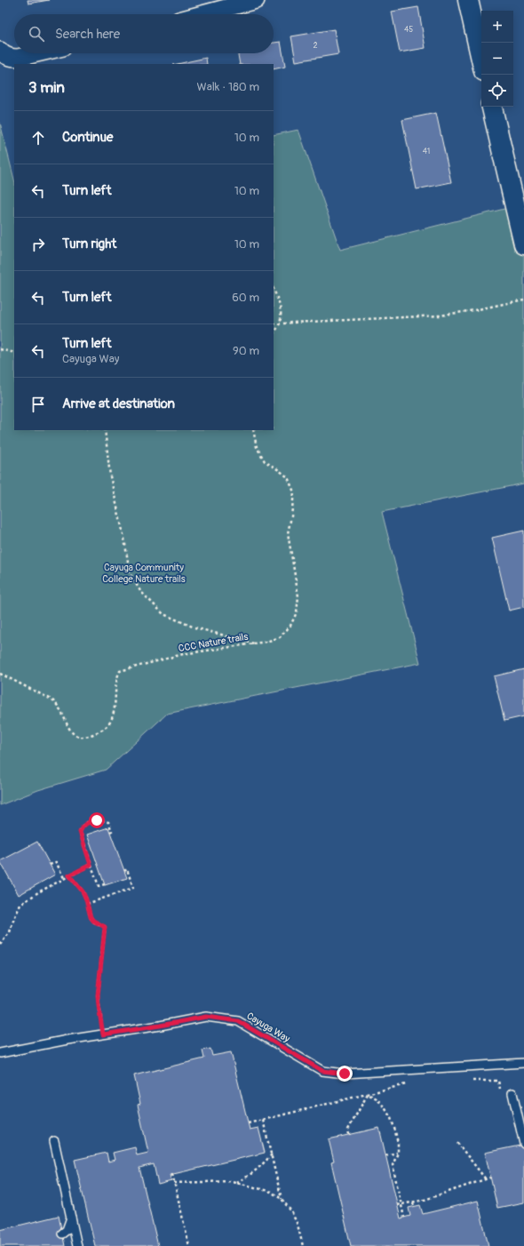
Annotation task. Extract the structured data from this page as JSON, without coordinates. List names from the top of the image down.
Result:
{
  "streets": {
    "lane": ["Cayuga Way"],
    "path": ["CCC Nature trails"]
  },
  "parks": ["Cayuga Community College Nature trails"],
  "house_numbers": ["45", "2", "41"],
  "page": {
    "map_buttons": ["+", "−"],
    "search": "Search here",
    "heading": ["3 min", "Walk · 180 m"],
    "list": [
      ["Continue", "10 m"],
      ["Turn left", "10 m"],
      ["Turn right", "10 m"],
      ["Turn left", "60 m"],
      ["Turn left", "Cayuga Way", "90 m"],
      "Arrive at destination"
    ]
  }
}
